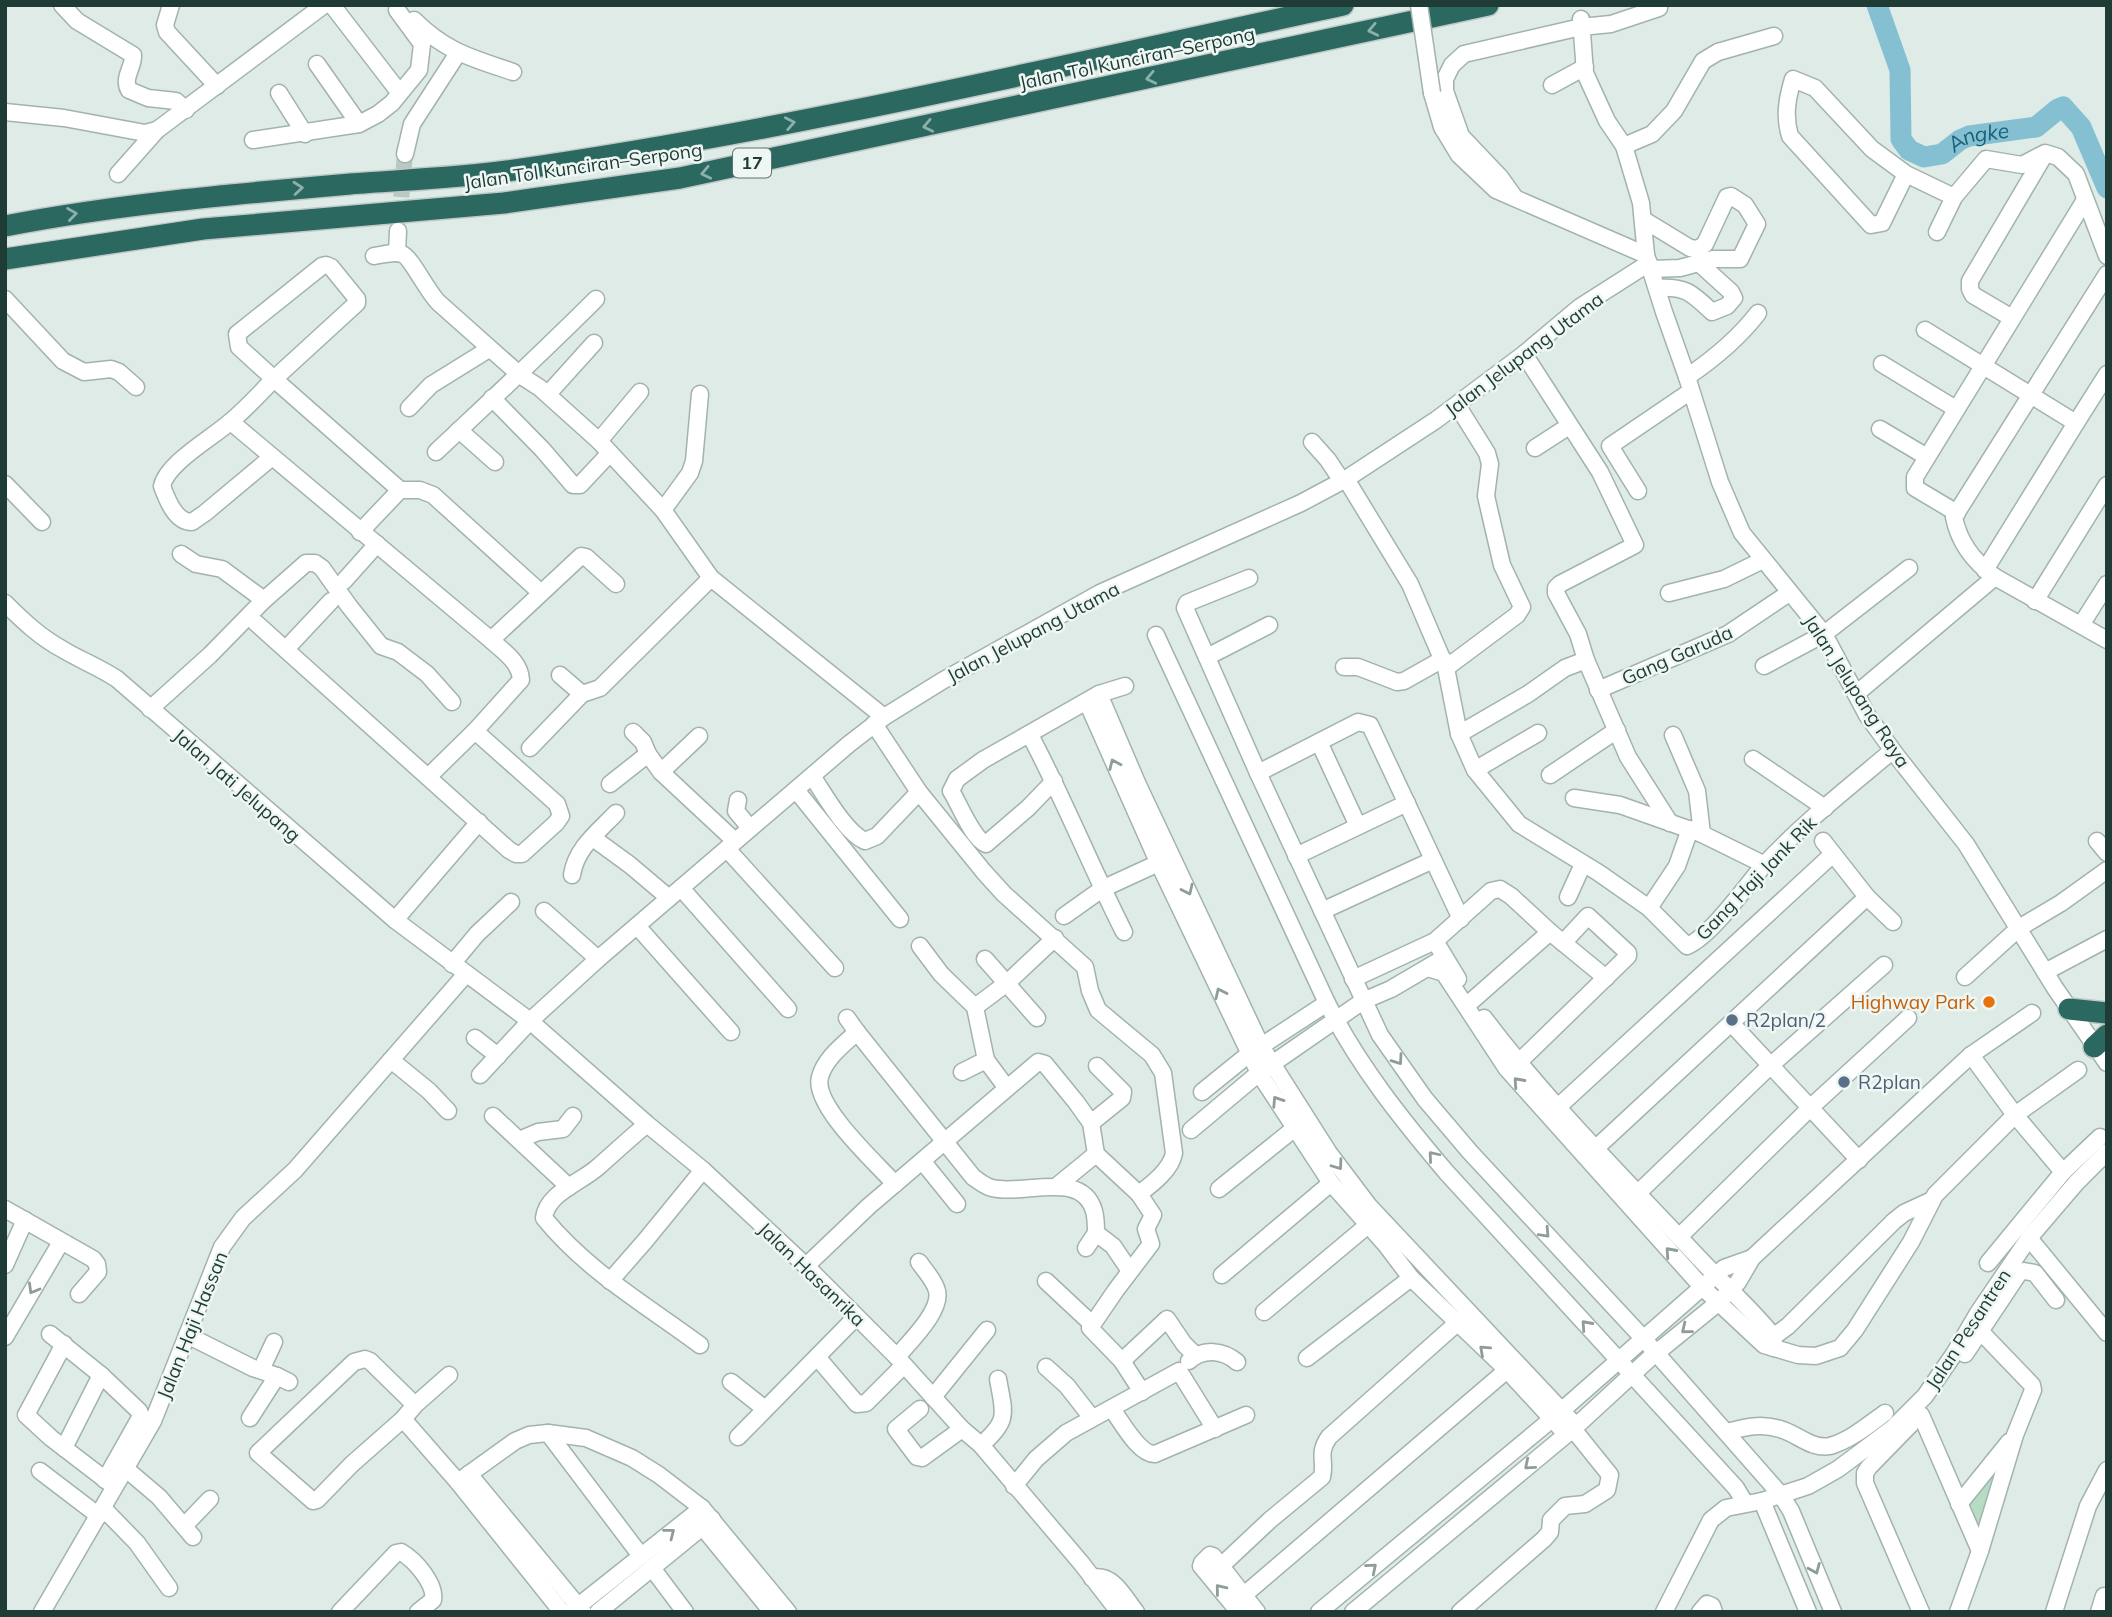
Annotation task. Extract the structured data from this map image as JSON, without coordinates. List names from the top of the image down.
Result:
{
  "streets": {
    "highway": ["Jalan Tol Kunciran–Serpong", "17"],
    "street": [
      "Jalan Jelupang Utama",
      "Gang Garuda",
      "Jalan Jelupang Raya",
      "Jalan Jati Jelupang",
      "Gang Haji Jank Rik",
      "Jalan Hasanrika",
      "Jalan Haji Hassan",
      "Jalan Pesantren"
    ]
  },
  "crossings": [
    ["Jalan Jelupang Utama", "Jalan Jelupang Raya"],
    ["Jalan Jelupang Utama", "Jalan Hasanrika"],
    ["Gang Garuda", "Jalan Jelupang Raya"],
    ["Jalan Jelupang Raya", "Gang Haji Jank Rik"],
    ["Jalan Jati Jelupang", "Jalan Hasanrika"],
    ["Jalan Jati Jelupang", "Jalan Haji Hassan"],
    ["Jalan Hasanrika", "Jalan Haji Hassan"]
  ],
  "water": ["Angke"],
  "places": ["Highway Park", "R2plan/2", "R2plan"]
}
